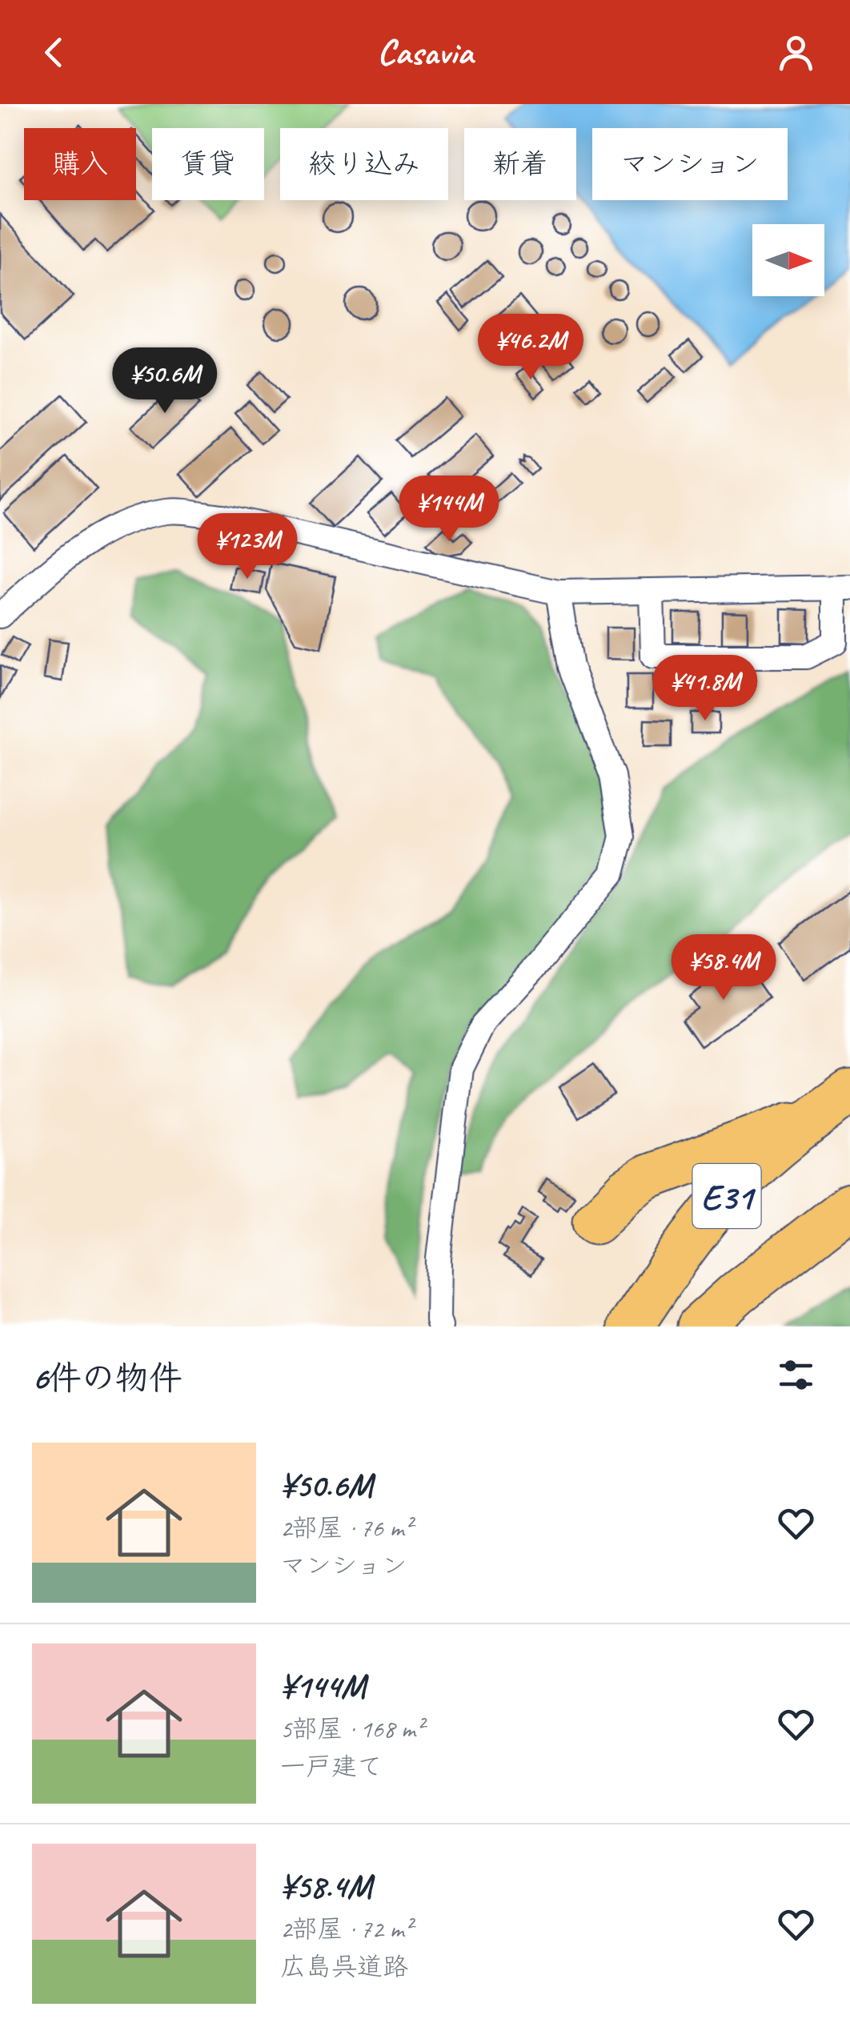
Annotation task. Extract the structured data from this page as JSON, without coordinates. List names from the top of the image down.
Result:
{
  "streets": {
    "highway": ["E31"]
  },
  "north": "right",
  "page": {
    "header": "Casavia",
    "chip": [
      "購入",
      "賃貸",
      "絞り込み",
      "新着",
      "マンション"
    ],
    "price": [
      "¥46.2M",
      "¥50.6M",
      "¥144M",
      "¥123M",
      "¥41.8M",
      "¥58.4M"
    ],
    "heading": "6件の物件",
    "list": [
      {
        "name": "¥50.6M",
        "note": "2部屋 · 76 m² · マンション"
      },
      {
        "name": "¥144M",
        "note": "5部屋 · 168 m² · 一戸建て"
      },
      {
        "name": "¥58.4M",
        "note": "2部屋 · 72 m² · 広島呉道路"
      }
    ]
  }
}
